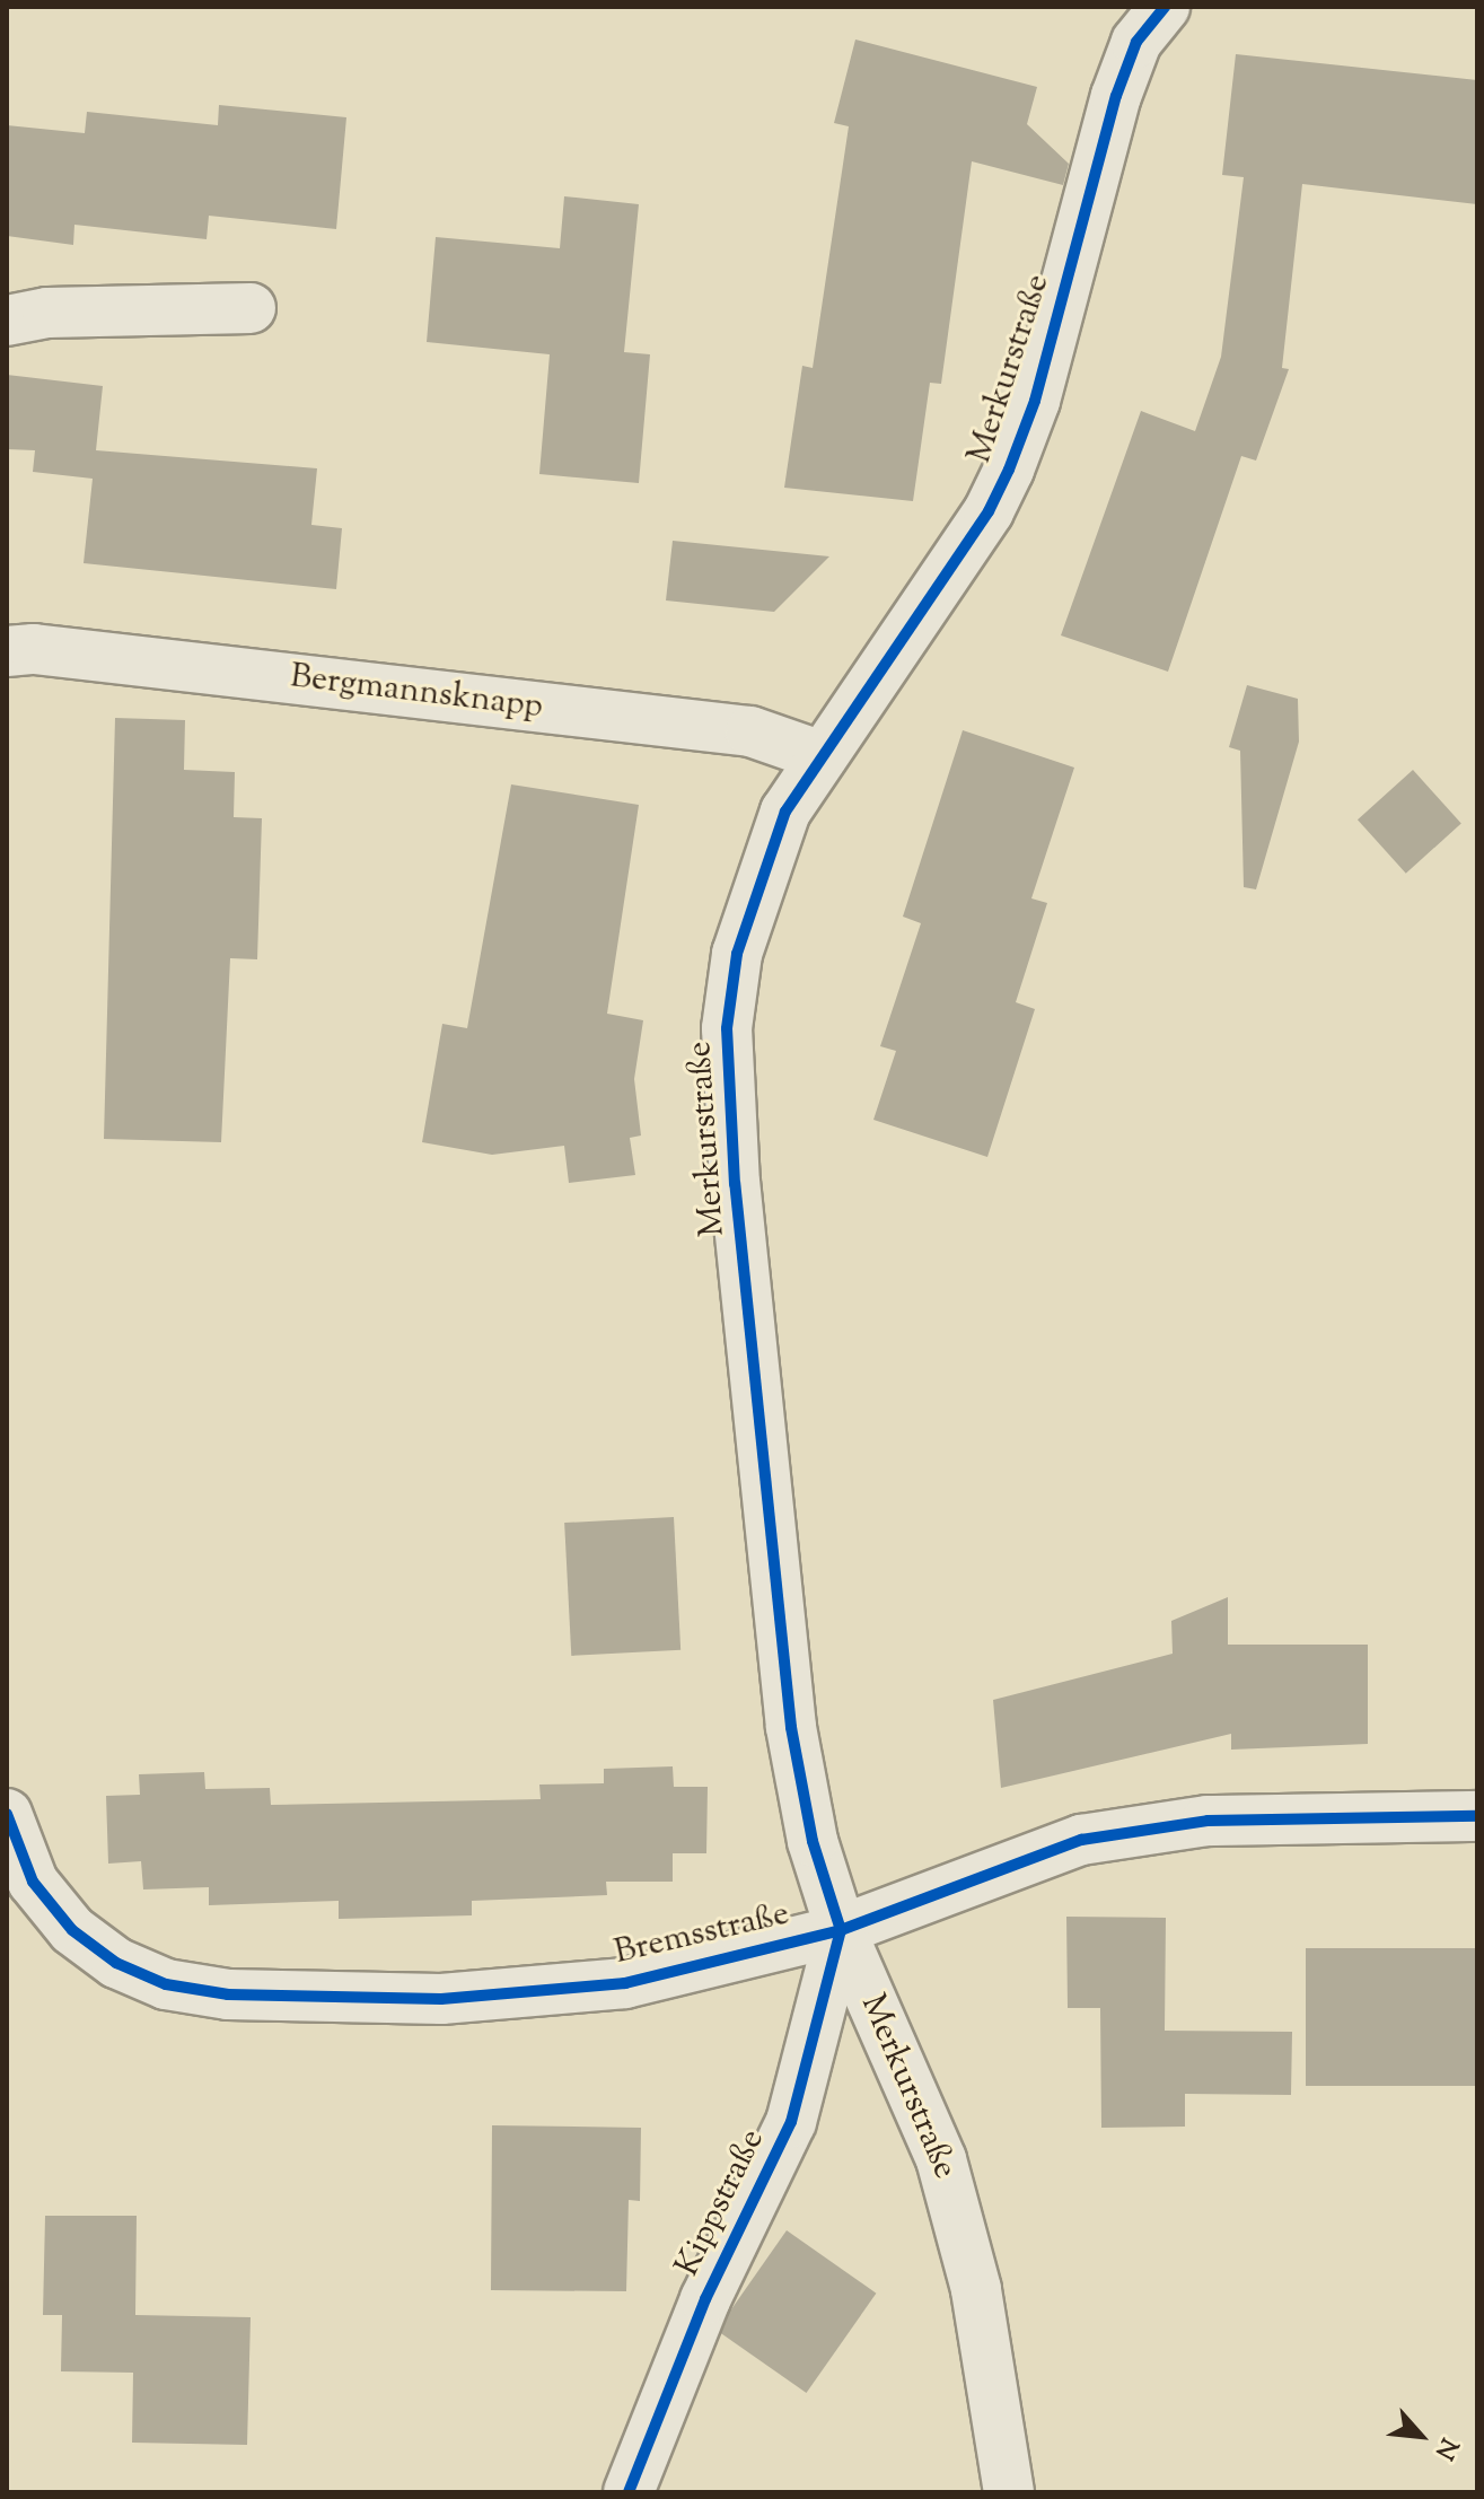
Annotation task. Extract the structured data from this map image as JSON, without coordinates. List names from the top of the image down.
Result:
{
  "streets": {
    "street": [
      "Merkurstraße",
      "Bergmannsknapp",
      "Bremsstraße",
      "Kippstraße"
    ]
  },
  "crossings": [
    ["Merkurstraße", "Bergmannsknapp"],
    ["Merkurstraße", "Bremsstraße"],
    ["Merkurstraße", "Kippstraße"],
    ["Bremsstraße", "Kippstraße"]
  ],
  "north": "bottom right"
}
